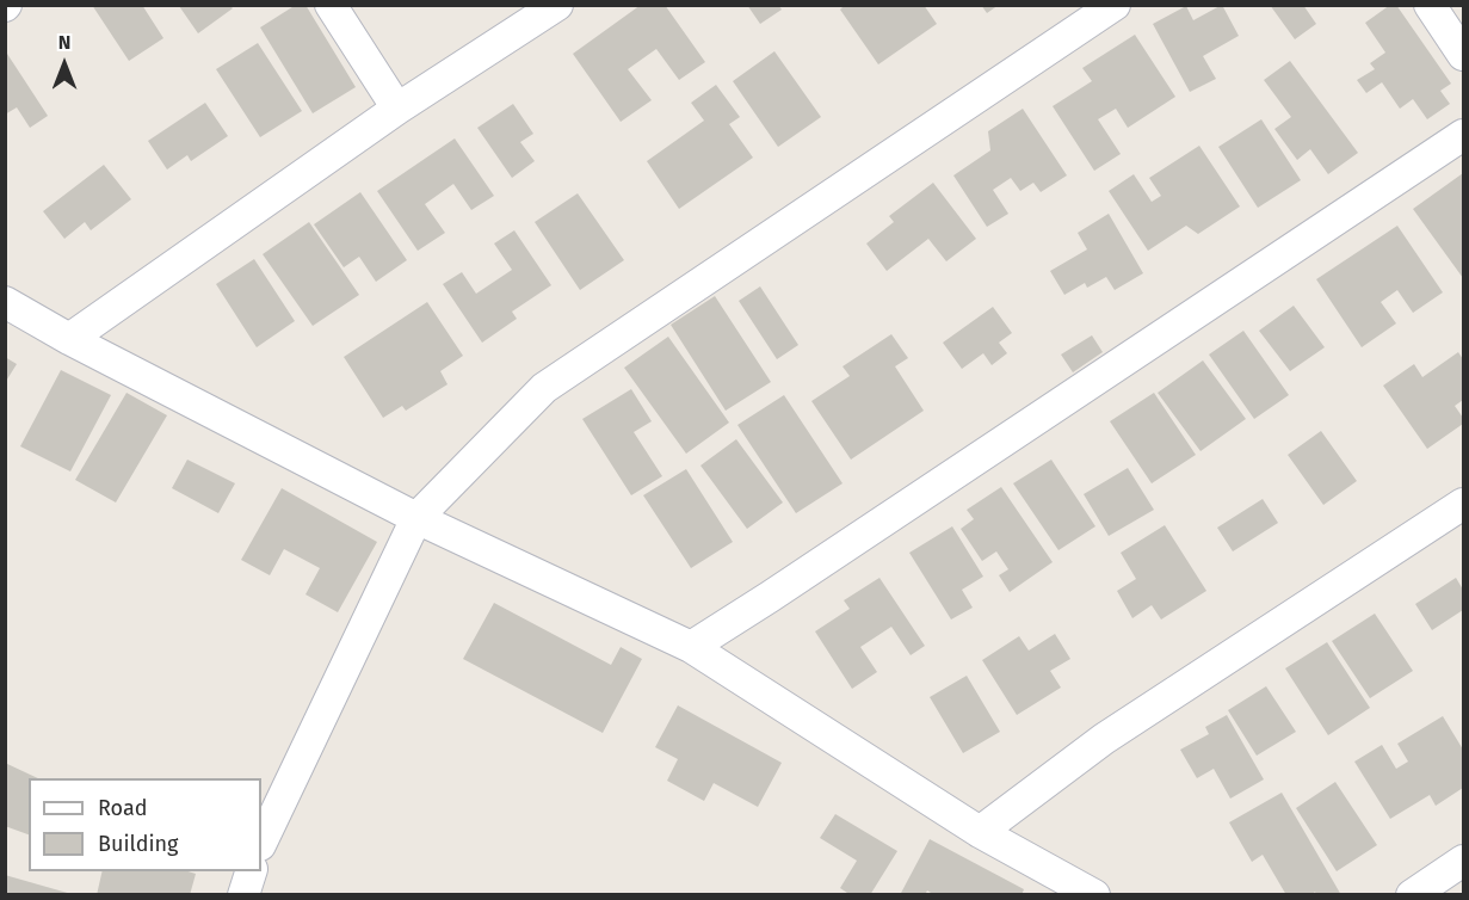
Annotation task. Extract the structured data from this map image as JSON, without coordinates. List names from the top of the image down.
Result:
{
  "legend": ["Road", "Building"],
  "north": "top"
}
